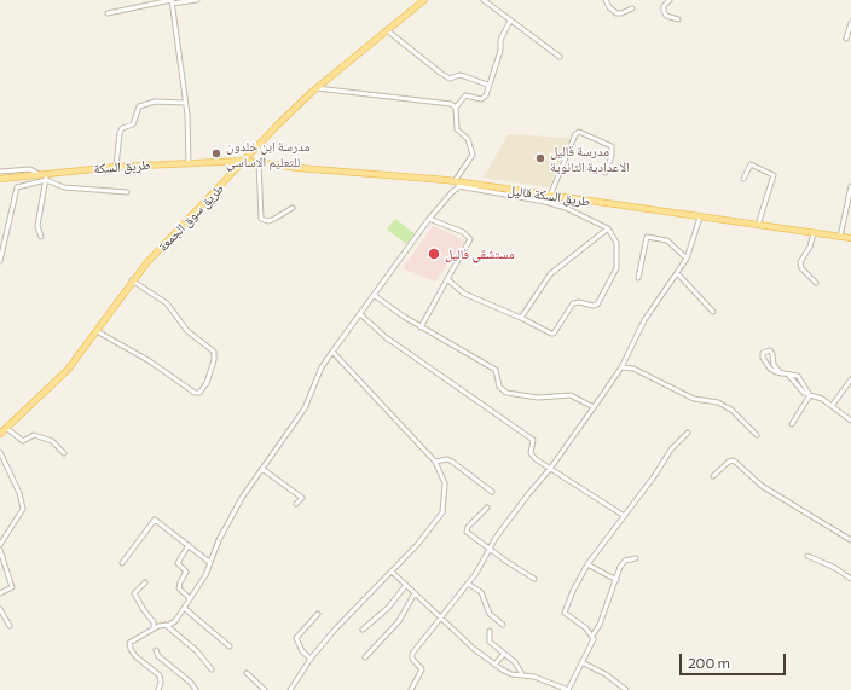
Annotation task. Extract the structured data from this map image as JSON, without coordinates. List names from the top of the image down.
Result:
{
  "streets": {
    "main road": ["طريق السكة", "طريق السكة قاليل", "طريق سوق الجمعة"]
  },
  "crossings": [
    ["طريق السكة", "طريق السكة قاليل"],
    ["طريق السكة", "طريق سوق الجمعة"],
    ["طريق السكة قاليل", "طريق سوق الجمعة"]
  ],
  "places": ["مدرسة ابن خلدون للتعليم الاساسي", "مدرسة قاليل الاعدادية الثانوية", "مستشقي قاليل"],
  "scale_bar": "200 m"
}
